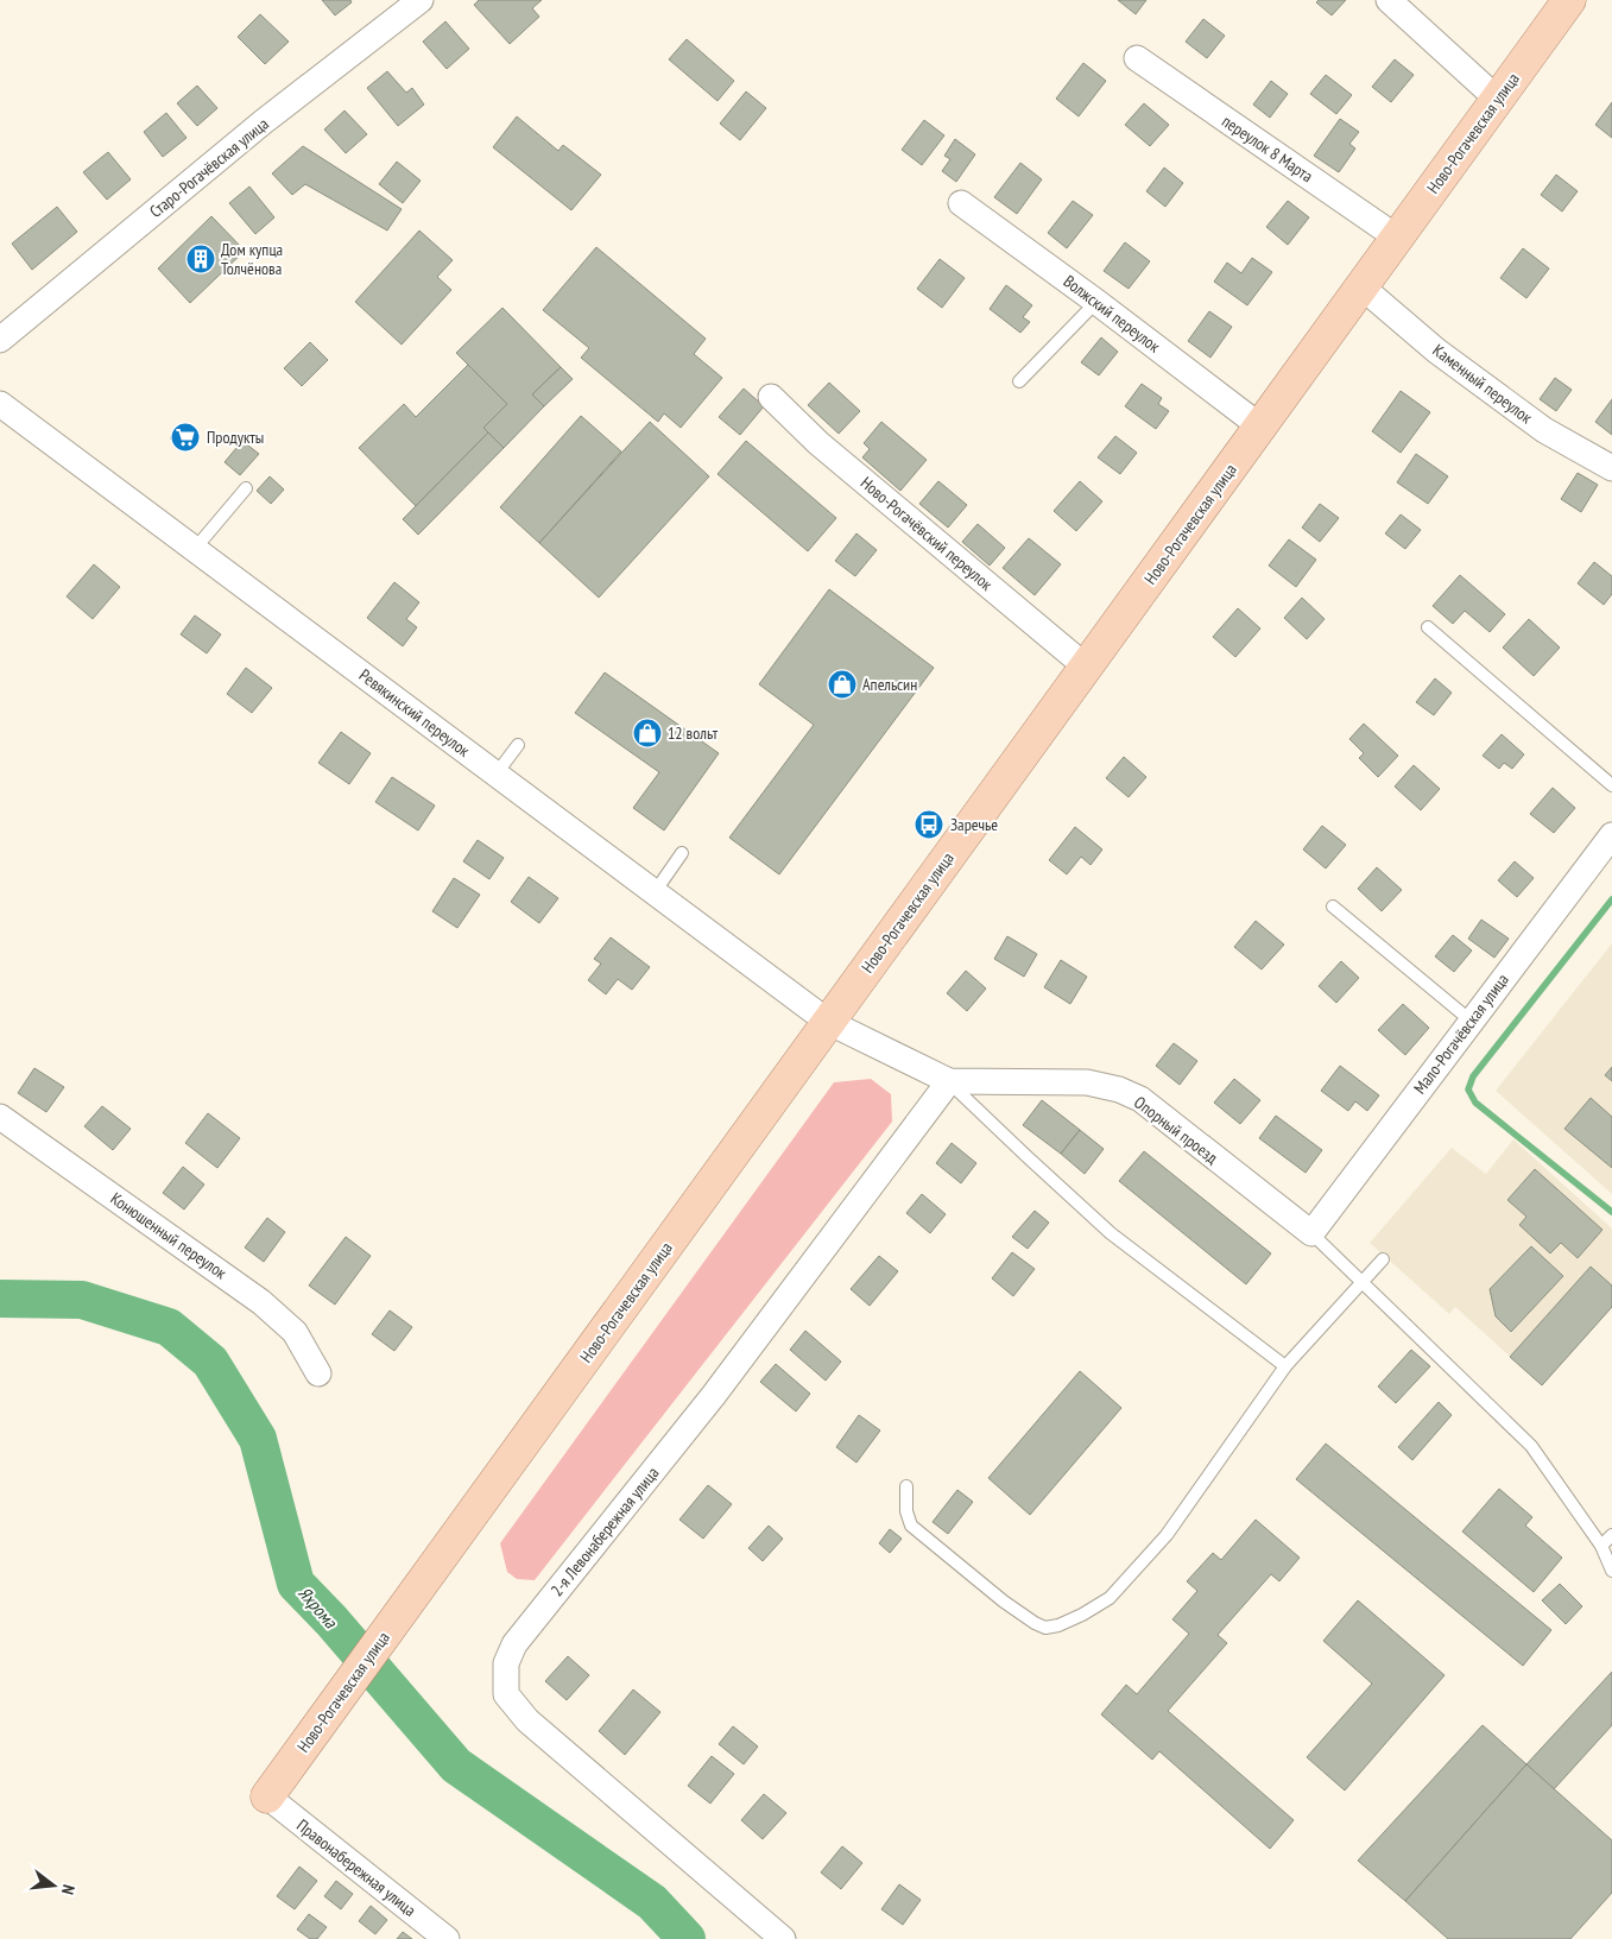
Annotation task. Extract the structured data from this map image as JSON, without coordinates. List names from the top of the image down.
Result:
{
  "streets": {
    "main road": ["Ново-Рогачевская улица"],
    "street": [
      "переулок 8 Марта",
      "Старо-Рогачёвская улица",
      "Волжский переулок",
      "Каменный переулок",
      "Ново-Рогачёвский переулок",
      "Ревякинский переулок",
      "Мало-Рогачёвская улица",
      "Опорный проезд",
      "Конюшенный переулок",
      "2-я Левонабережная улица",
      "Правонабережная улица"
    ]
  },
  "crossings": [
    ["Ново-Рогачевская улица", "переулок 8 Марта"],
    ["Ново-Рогачевская улица", "Волжский переулок"],
    ["Ново-Рогачевская улица", "Каменный переулок"],
    ["Ново-Рогачевская улица", "Ново-Рогачёвский переулок"],
    ["Ново-Рогачевская улица", "Ревякинский переулок"],
    ["Ново-Рогачевская улица", "Правонабережная улица"],
    ["Ревякинский переулок", "Опорный проезд"],
    ["Ревякинский переулок", "2-я Левонабережная улица"],
    ["Мало-Рогачёвская улица", "Опорный проезд"],
    ["Опорный проезд", "2-я Левонабережная улица"]
  ],
  "water": ["Яхрома"],
  "places": {
    "building": ["Дом купца Толчёнова"],
    "supermarket": ["Продукты"],
    "shop": ["Апельсин", "12 вольт"],
    "bus stop": ["Заречье"]
  },
  "north": "right"
}
